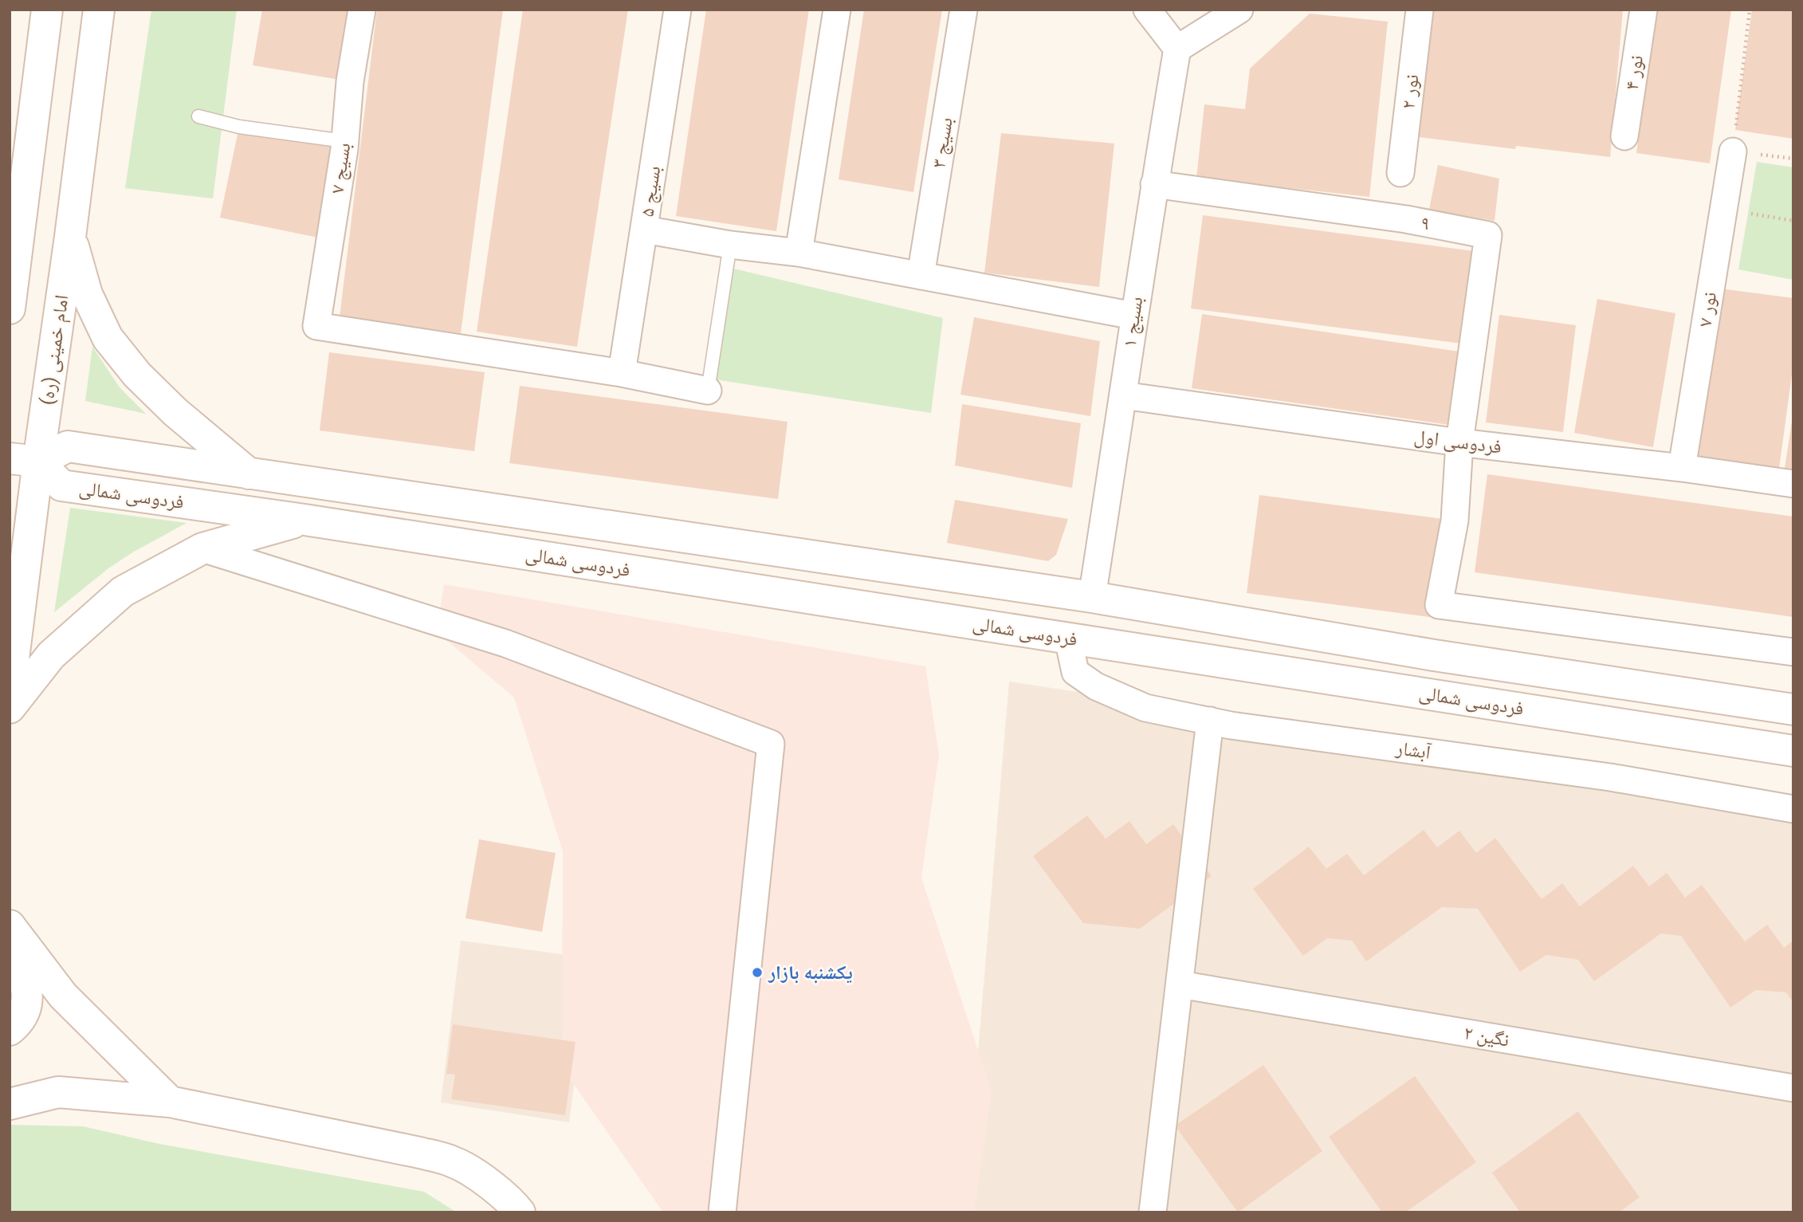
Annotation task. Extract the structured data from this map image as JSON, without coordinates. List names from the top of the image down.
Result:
{
  "streets": {
    "main road": ["امام خمینی (ره)", "فردوسی شمالی"],
    "street": [
      "نور ۴",
      "نور ۲",
      "بسیج ۳",
      "بسیج ۷",
      "بسیج ۵",
      "۹",
      "نور ۷",
      "بسیج ۱",
      "فردوسی اول",
      "آبشار",
      "نگین ۲"
    ]
  },
  "crossings": [
    ["بسیج ۷", "بسیج ۵"],
    ["۹", "بسیج ۱"],
    ["۹", "فردوسی اول"],
    ["نور ۷", "فردوسی اول"],
    ["بسیج ۱", "فردوسی اول"],
    ["بسیج ۱", "فردوسی شمالی"],
    ["امام خمینی (ره)", "فردوسی شمالی"],
    ["فردوسی شمالی", "آبشار"]
  ],
  "places": ["یکشنبه بازار"]
}
